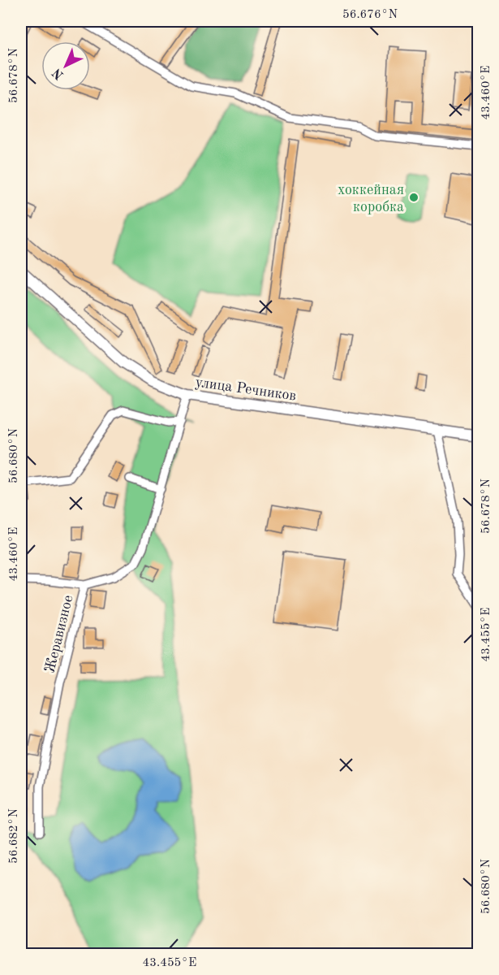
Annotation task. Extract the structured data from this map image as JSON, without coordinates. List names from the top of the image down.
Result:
{
  "streets": {
    "street": ["улица Речников", "Жеравизное"]
  },
  "crossings": [
    ["улица Речников", "Жеравизное"]
  ],
  "places": ["хоккейная коробка"],
  "north": "bottom left",
  "coordinates": [
    "56.676°N",
    "56.678°N",
    "43.460°E",
    "56.680°N",
    "43.455°E",
    "56.682°N"
  ]
}
